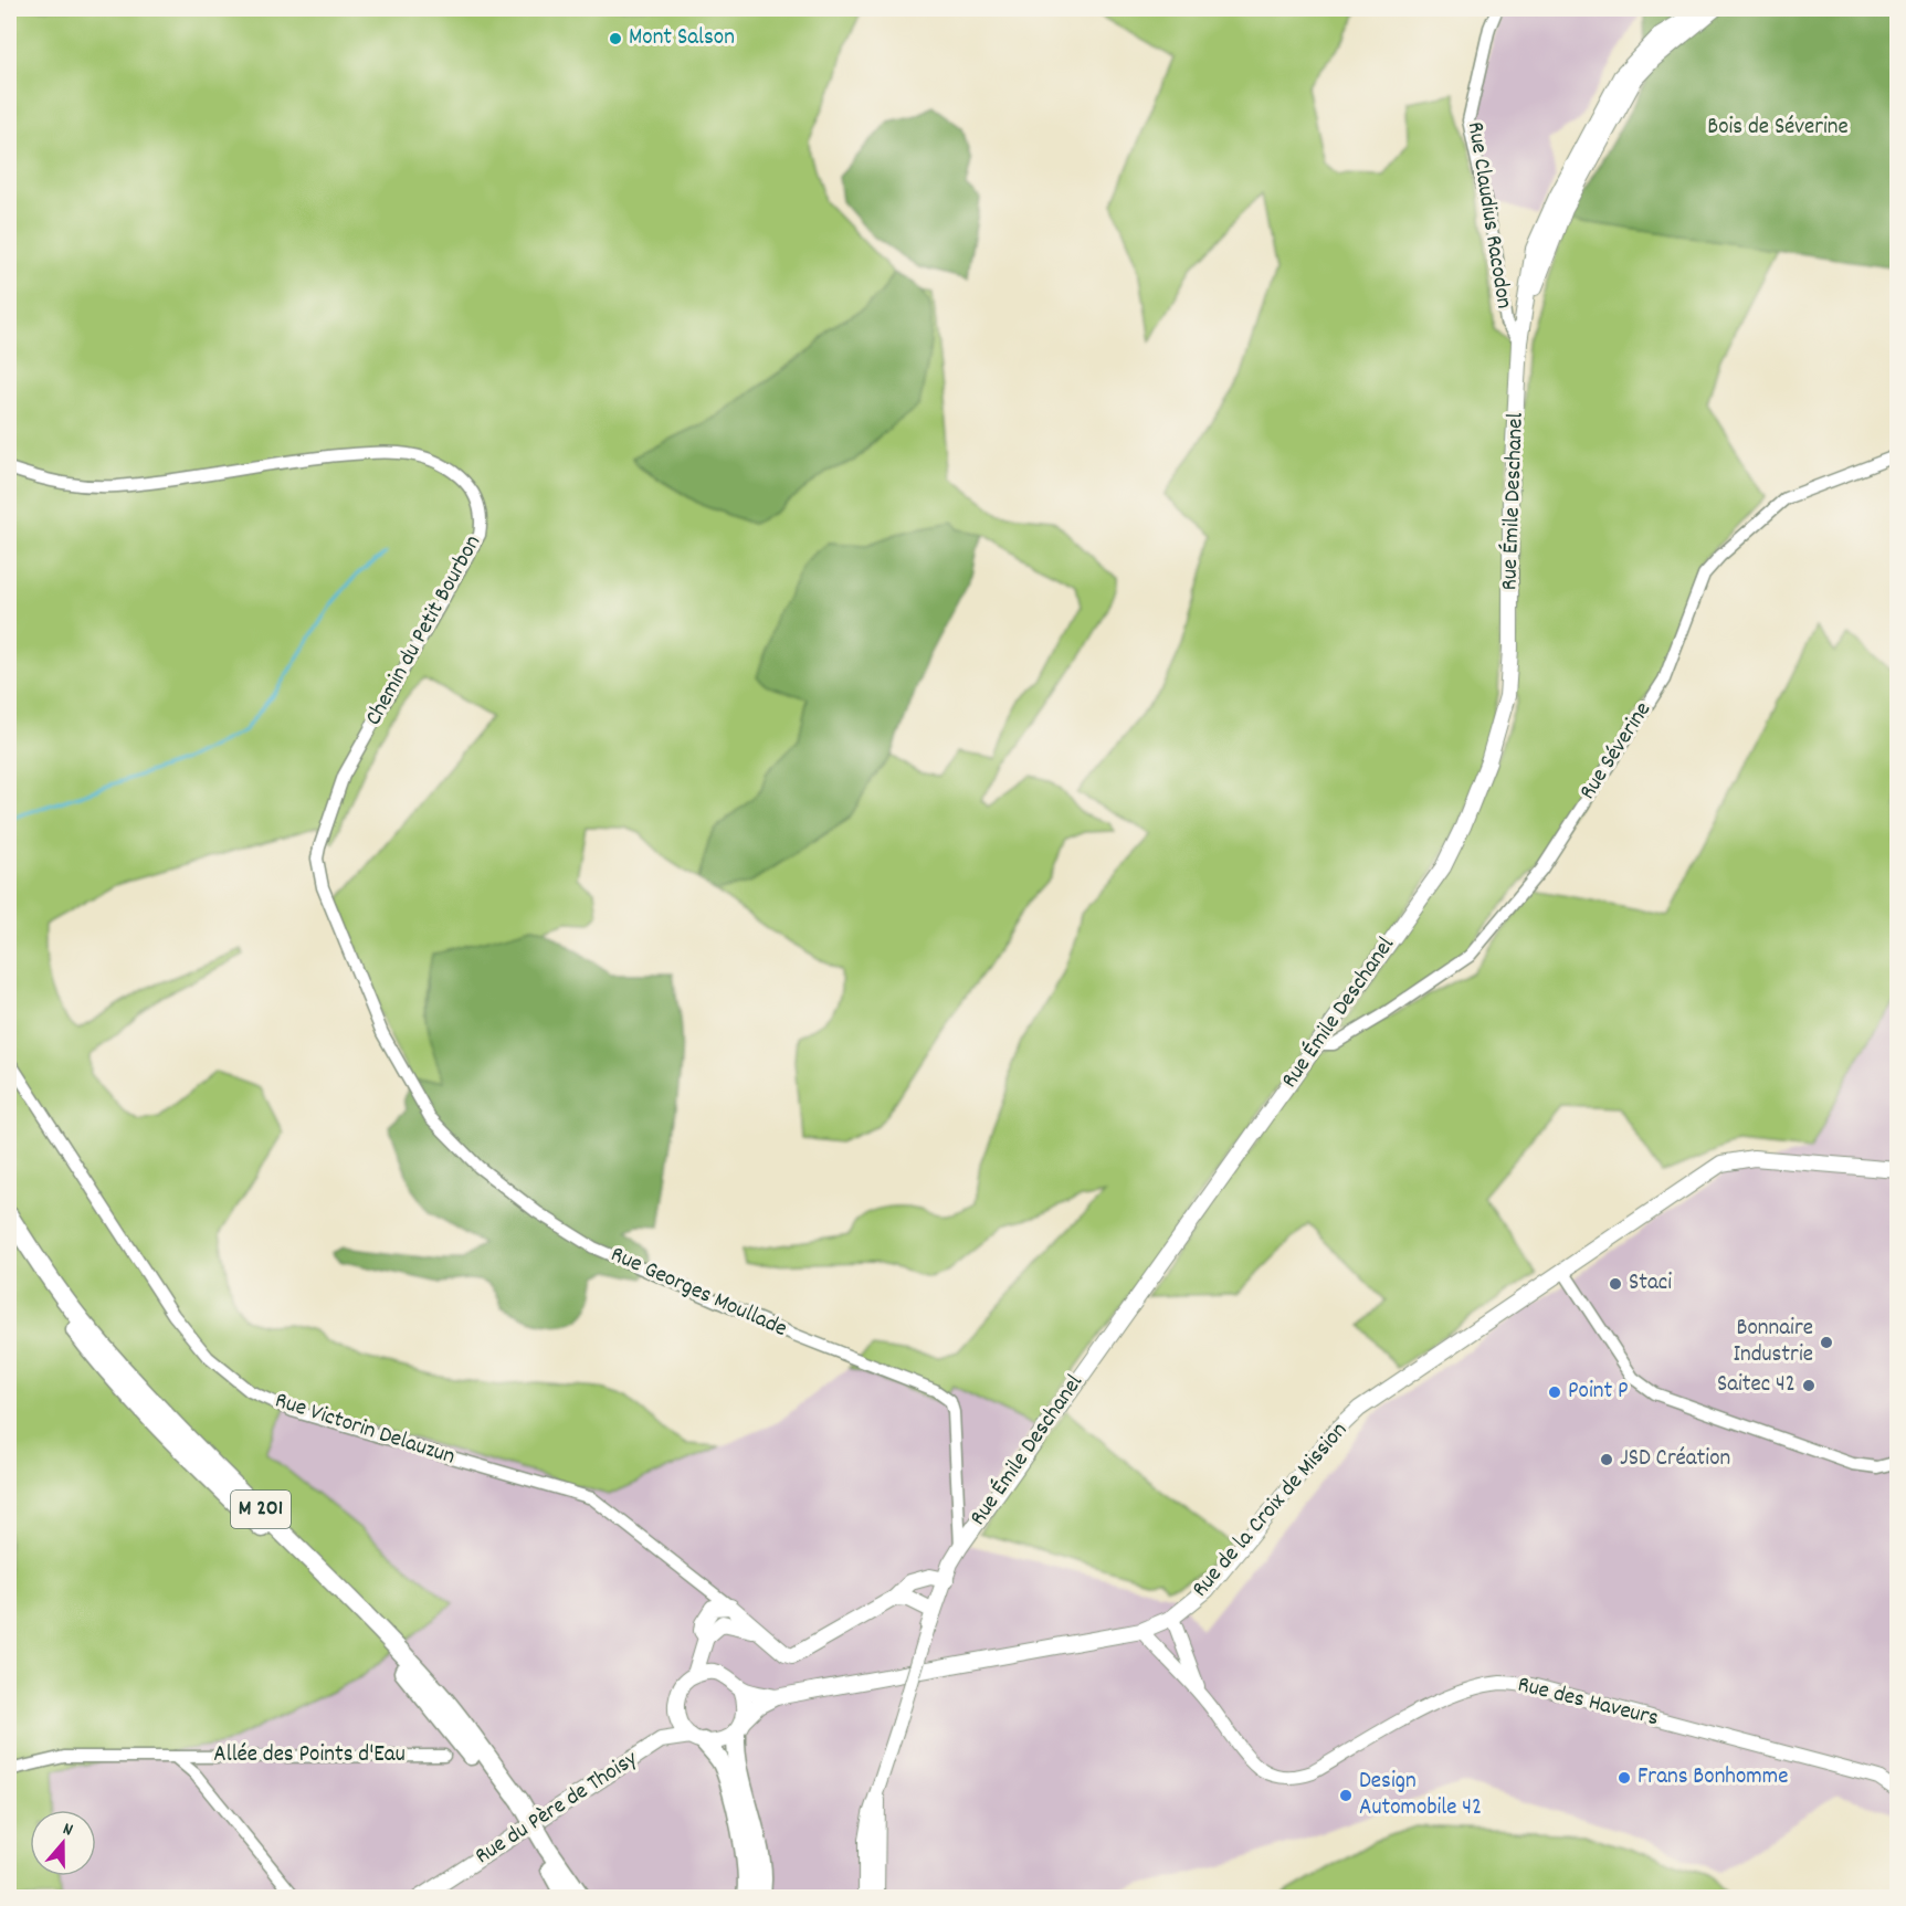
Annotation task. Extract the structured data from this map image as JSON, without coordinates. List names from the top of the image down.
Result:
{
  "streets": {
    "highway": ["M 201"],
    "main road": ["Rue Émile Deschanel", "Rue de la Croix de Mission", "Rue du Père de Thoisy"],
    "street": [
      "Rue Claudius Racodon",
      "Chemin du Petit Bourbon",
      "Rue Séverine",
      "Rue Georges Moullade",
      "Rue Victorin Delauzun",
      "Rue des Haveurs",
      "Allée des Points d'Eau"
    ]
  },
  "crossings": [
    ["Rue Claudius Racodon", "Rue Émile Deschanel"],
    ["Rue Émile Deschanel", "Rue Séverine"],
    ["Rue Émile Deschanel", "Rue Georges Moullade"],
    ["Chemin du Petit Bourbon", "Rue Georges Moullade"],
    ["Rue Victorin Delauzun", "Rue du Père de Thoisy"],
    ["Rue de la Croix de Mission", "Rue des Haveurs"]
  ],
  "parks": ["Bois de Séverine"],
  "places": [
    "Mont Salson",
    "Staci",
    "Bonnaire Industrie",
    "Saitec 42",
    "Point P",
    "JSD Création",
    "Frans Bonhomme",
    "Design Automobile 42"
  ],
  "north": "top"
}
